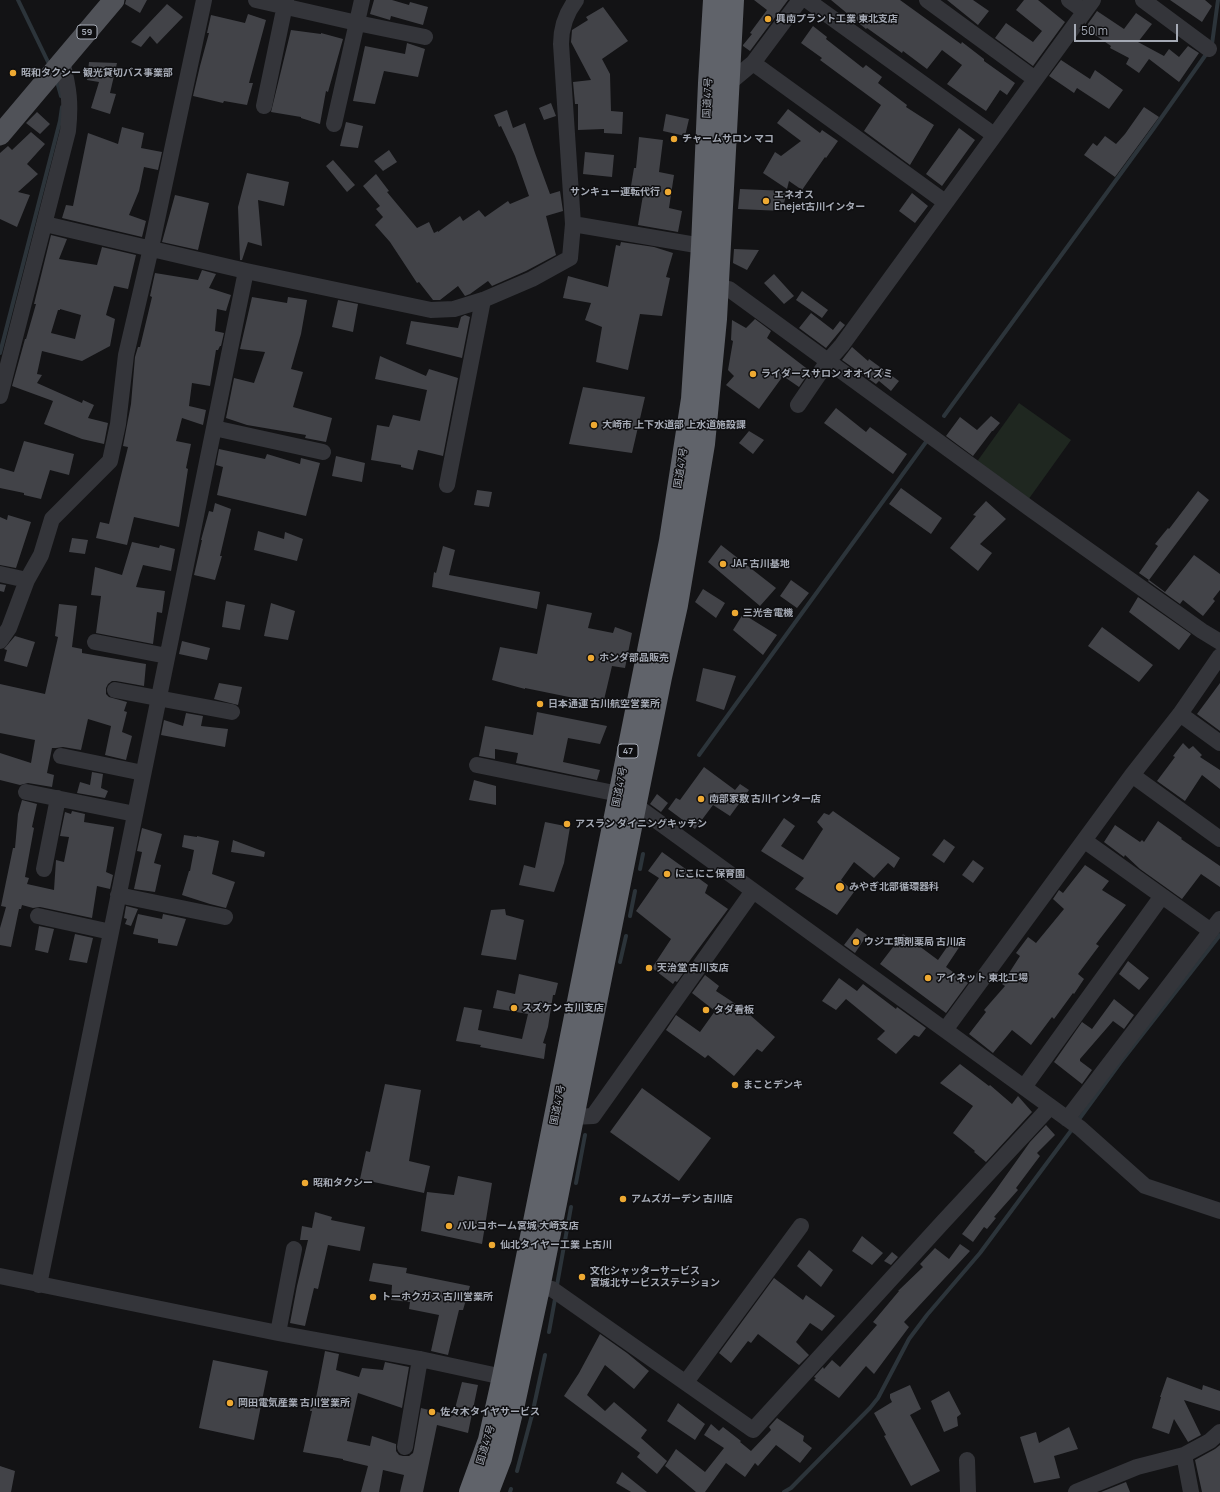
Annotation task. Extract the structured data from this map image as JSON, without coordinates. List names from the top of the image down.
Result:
{
  "streets": {
    "highway": ["国道47号", "47"],
    "main road": ["59"]
  },
  "places": [
    "興南プラント工業 東北支店",
    "昭和タクシー 観光貸切バス事業部",
    "チャームサロン マコ",
    "サンキュー運転代行",
    "エネオス Enejet古川インター",
    "ライダースサロン オオイズミ",
    "大崎市 上下水道部 上水道施設課",
    "JAF 古川基地",
    "三光舎電機",
    "ホンダ部品販売",
    "日本通運 古川航空営業所",
    "南部家敷 古川インター店",
    "アスラン ダイニングキッチン",
    "にこにこ保育園",
    "みやぎ北部循環器科",
    "ウジエ調剤薬局 古川店",
    "天治堂 古川支店",
    "アイネット 東北工場",
    "スズケン 古川支店",
    "タダ看板",
    "まことデンキ",
    "昭和タクシー",
    "アムズガーデン 古川店",
    "パルコホーム宮城 大崎支店",
    "仙北タイヤー工業 上古川",
    "文化シャッターサービス 宮城北サービスステーション",
    "トーホクガス 古川営業所",
    "岡田電気産業 古川営業所",
    "佐々木タイヤサービス"
  ],
  "scale_bar": "50 m"
}
